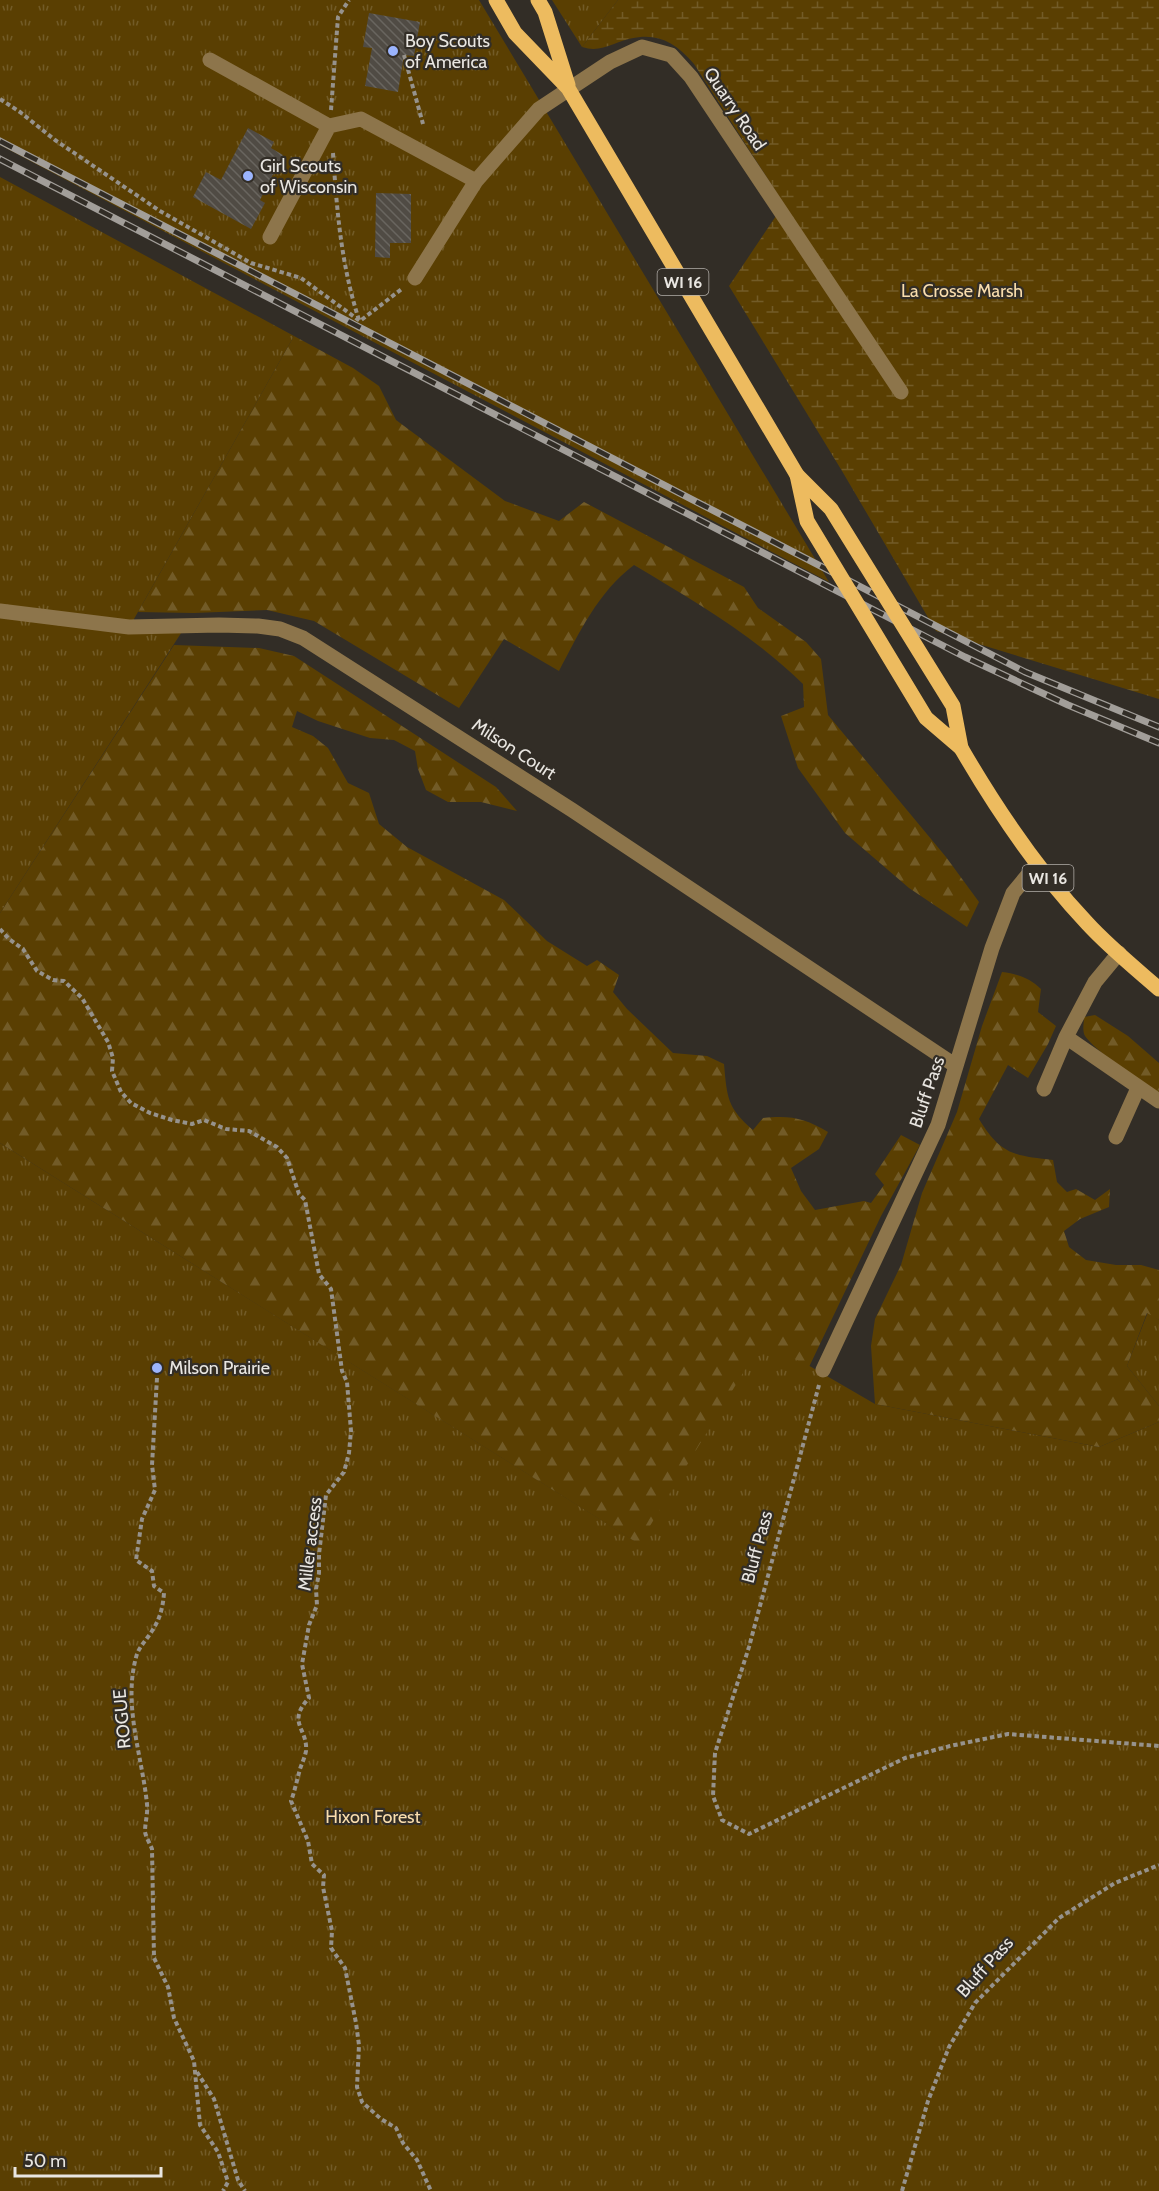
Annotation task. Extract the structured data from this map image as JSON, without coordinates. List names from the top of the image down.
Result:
{
  "streets": {
    "main road": ["WI 16"],
    "street": ["Quarry Road", "Milson Court", "Bluff Pass"],
    "path": ["Miller access", "ROGUE"]
  },
  "crossings": [
    ["Quarry Road", "WI 16"],
    ["WI 16", "Bluff Pass"],
    ["Milson Court", "Bluff Pass"]
  ],
  "parks": ["La Crosse Marsh", "Hixon Forest"],
  "places": ["Boy Scouts of America", "Girl Scouts of Wisconsin", "Milson Prairie"],
  "scale_bar": "50 m"
}
